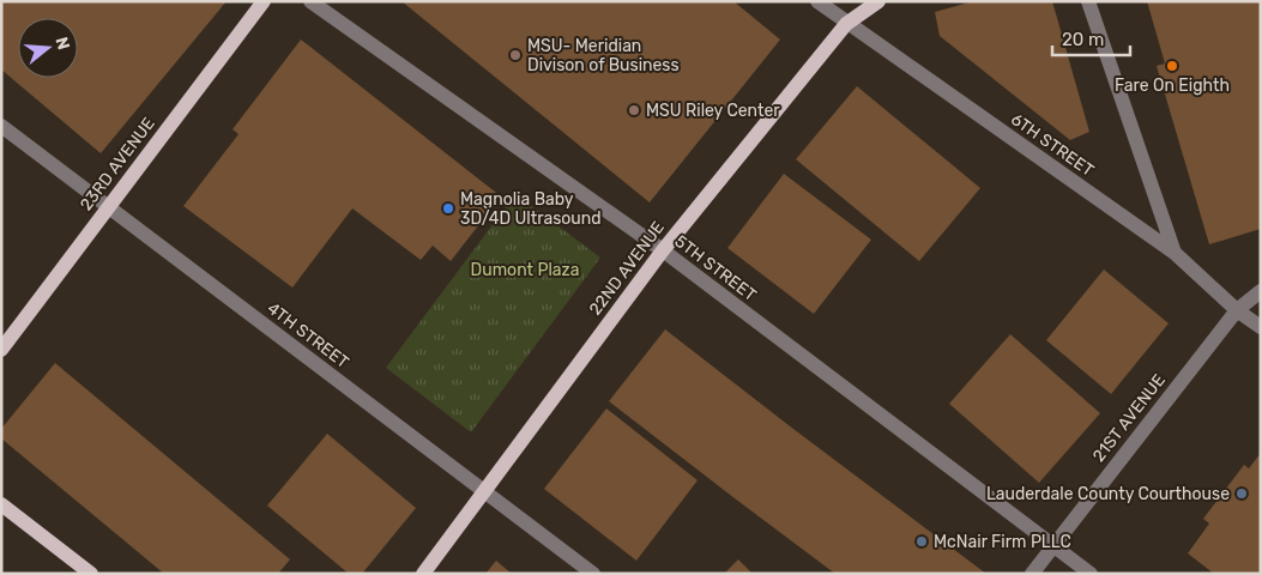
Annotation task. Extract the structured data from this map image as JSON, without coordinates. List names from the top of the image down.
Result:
{
  "streets": {
    "main road": ["23RD AVENUE", "22ND AVENUE"],
    "street": [
      "6TH STREET",
      "5TH STREET",
      "4TH STREET",
      "21ST AVENUE"
    ]
  },
  "crossings": [
    ["6TH STREET", "22ND AVENUE"],
    ["6TH STREET", "21ST AVENUE"],
    ["23RD AVENUE", "4TH STREET"],
    ["22ND AVENUE", "5TH STREET"],
    ["22ND AVENUE", "4TH STREET"],
    ["5TH STREET", "21ST AVENUE"]
  ],
  "parks": ["Dumont Plaza"],
  "places": [
    "MSU- Meridian Divison of Business",
    "Fare On Eighth",
    "MSU Riley Center",
    "Magnolia Baby 3D/4D Ultrasound",
    "Lauderdale County Courthouse",
    "McNair Firm PLLC"
  ],
  "scale_bar": "20 m",
  "north": "right"
}
